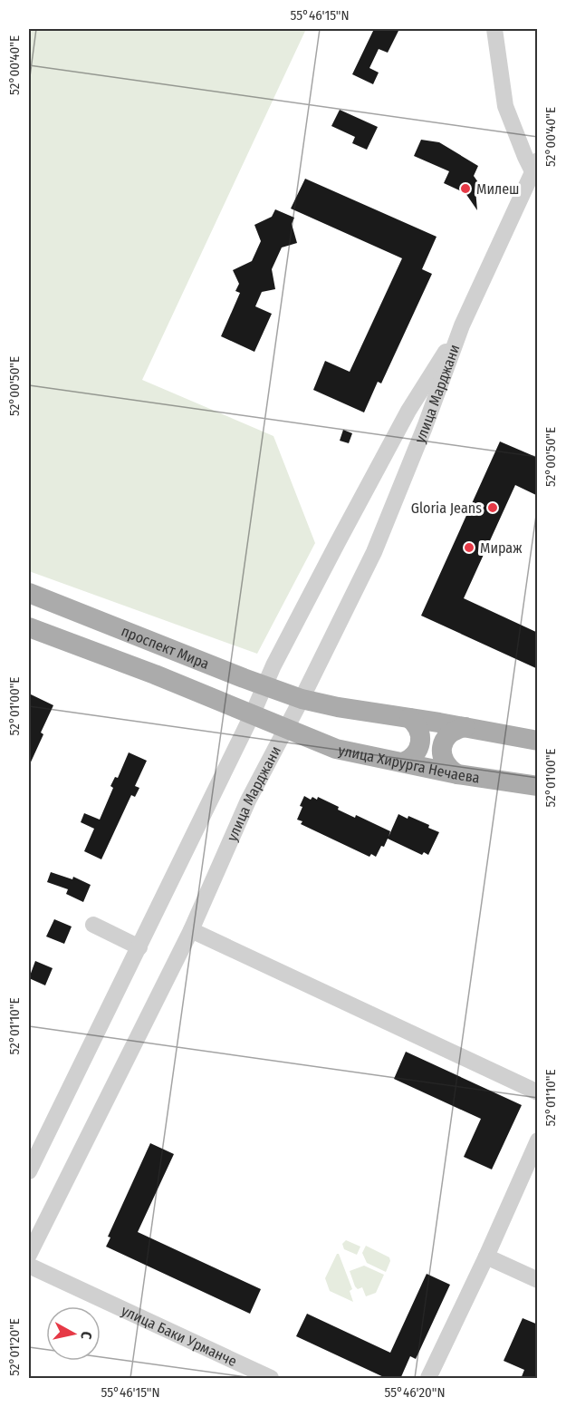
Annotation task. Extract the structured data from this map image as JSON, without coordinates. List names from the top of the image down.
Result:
{
  "streets": {
    "main road": ["проспект Мира", "улица Хирурга Нечаева"],
    "street": ["улица Марджани", "улица Баки Урманче"]
  },
  "crossings": [
    ["улица Марджани", "проспект Мира"],
    ["улица Марджани", "улица Хирурга Нечаева"],
    ["проспект Мира", "улица Хирурга Нечаева"]
  ],
  "places": ["Милеш", "Gloria Jeans", "Мираж"],
  "north": "right",
  "coordinates": [
    "55°46'15\"N",
    "52°00'40\"E",
    "52°00'50\"E",
    "52°01'00\"E",
    "52°01'10\"E",
    "52°01'20\"E",
    "55°46'20\"N"
  ]
}
